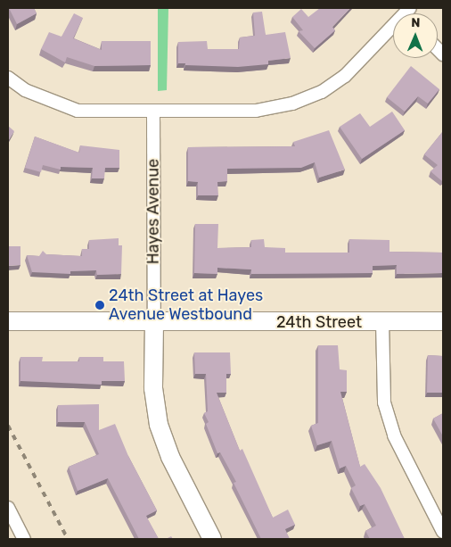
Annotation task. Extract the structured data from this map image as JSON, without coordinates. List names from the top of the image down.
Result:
{
  "streets": {
    "main road": ["Hayes Avenue", "24th Street"]
  },
  "crossings": [
    ["Hayes Avenue", "24th Street"]
  ],
  "places": ["24th Street at Hayes Avenue Westbound"],
  "north": "top"
}
